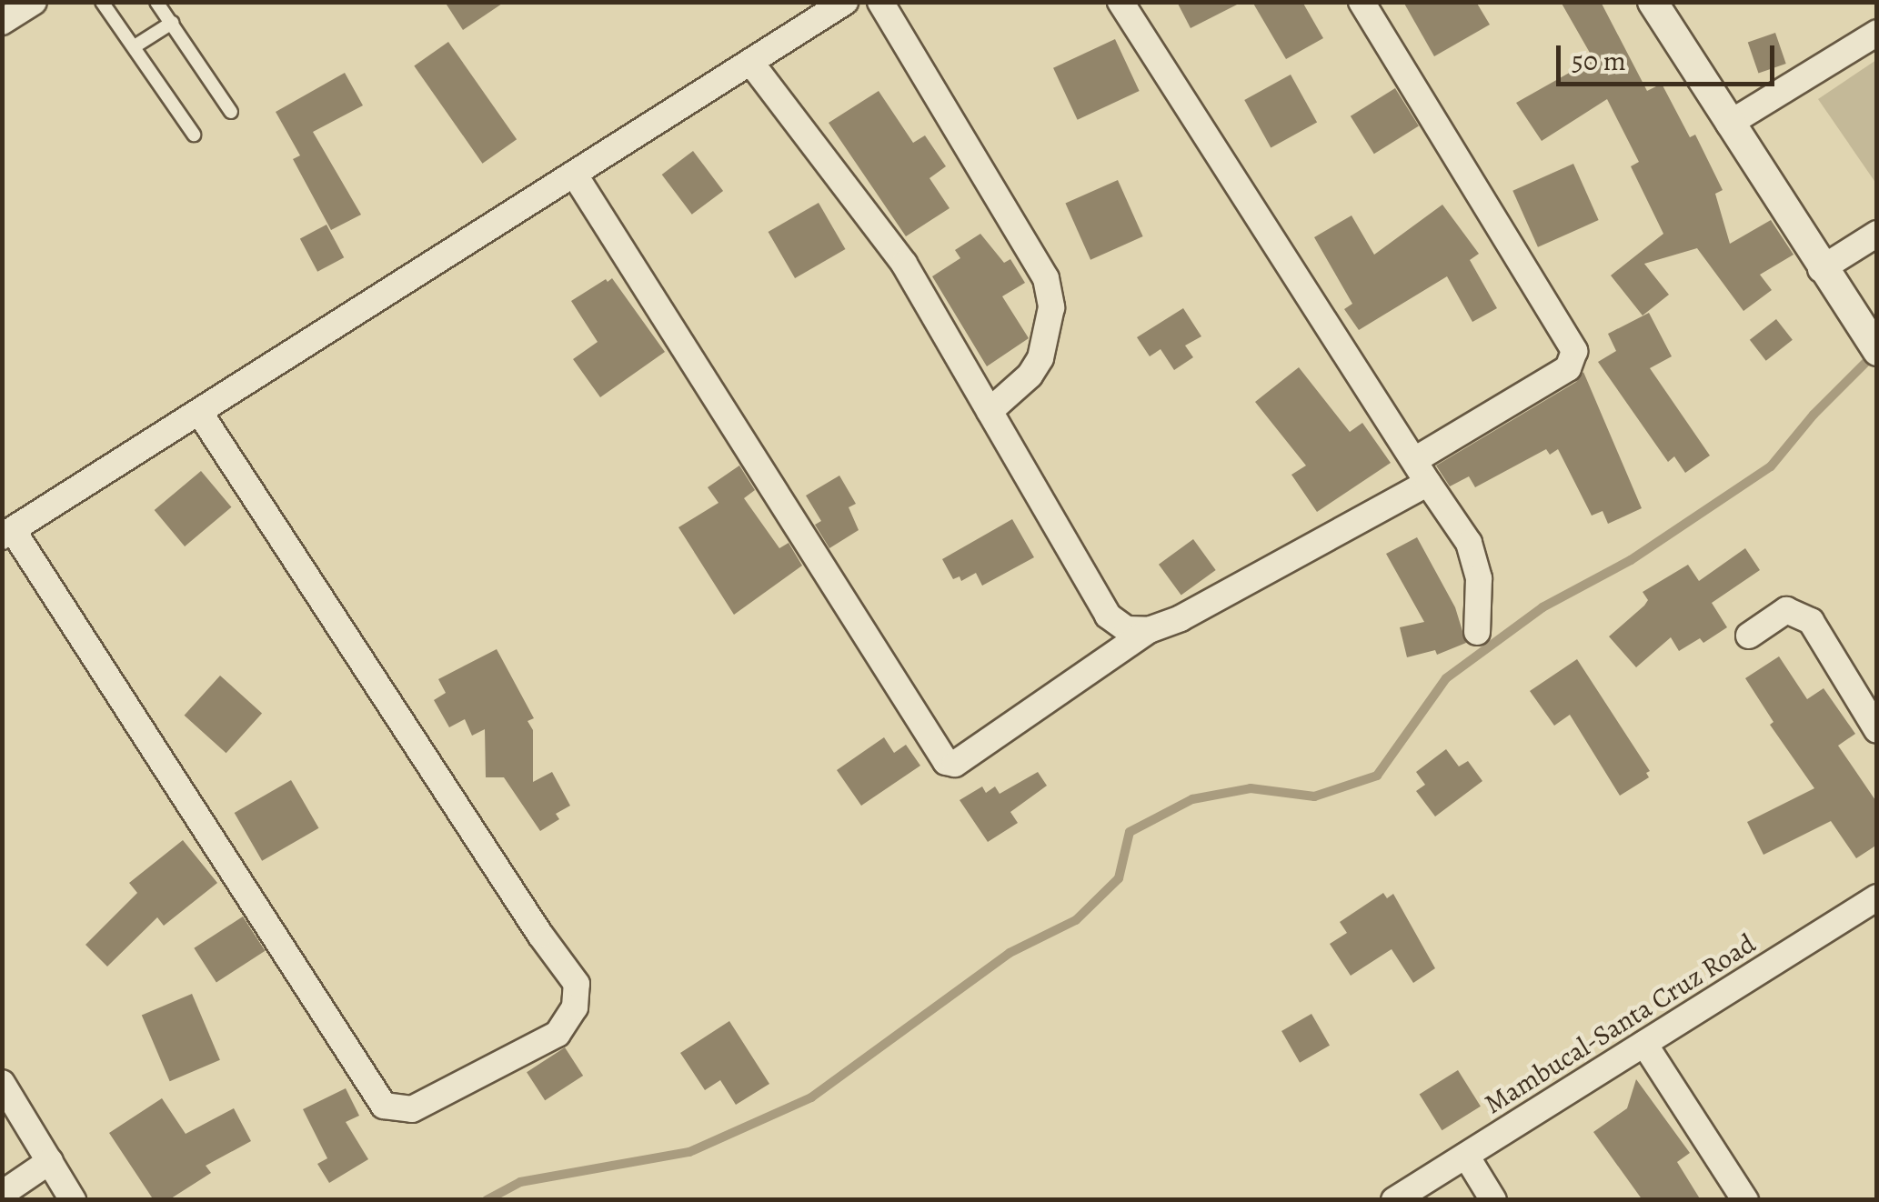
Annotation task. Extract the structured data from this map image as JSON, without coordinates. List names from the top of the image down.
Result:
{
  "streets": {
    "street": ["Mambucal-Santa Cruz Road"]
  },
  "scale_bar": "50 m"
}
